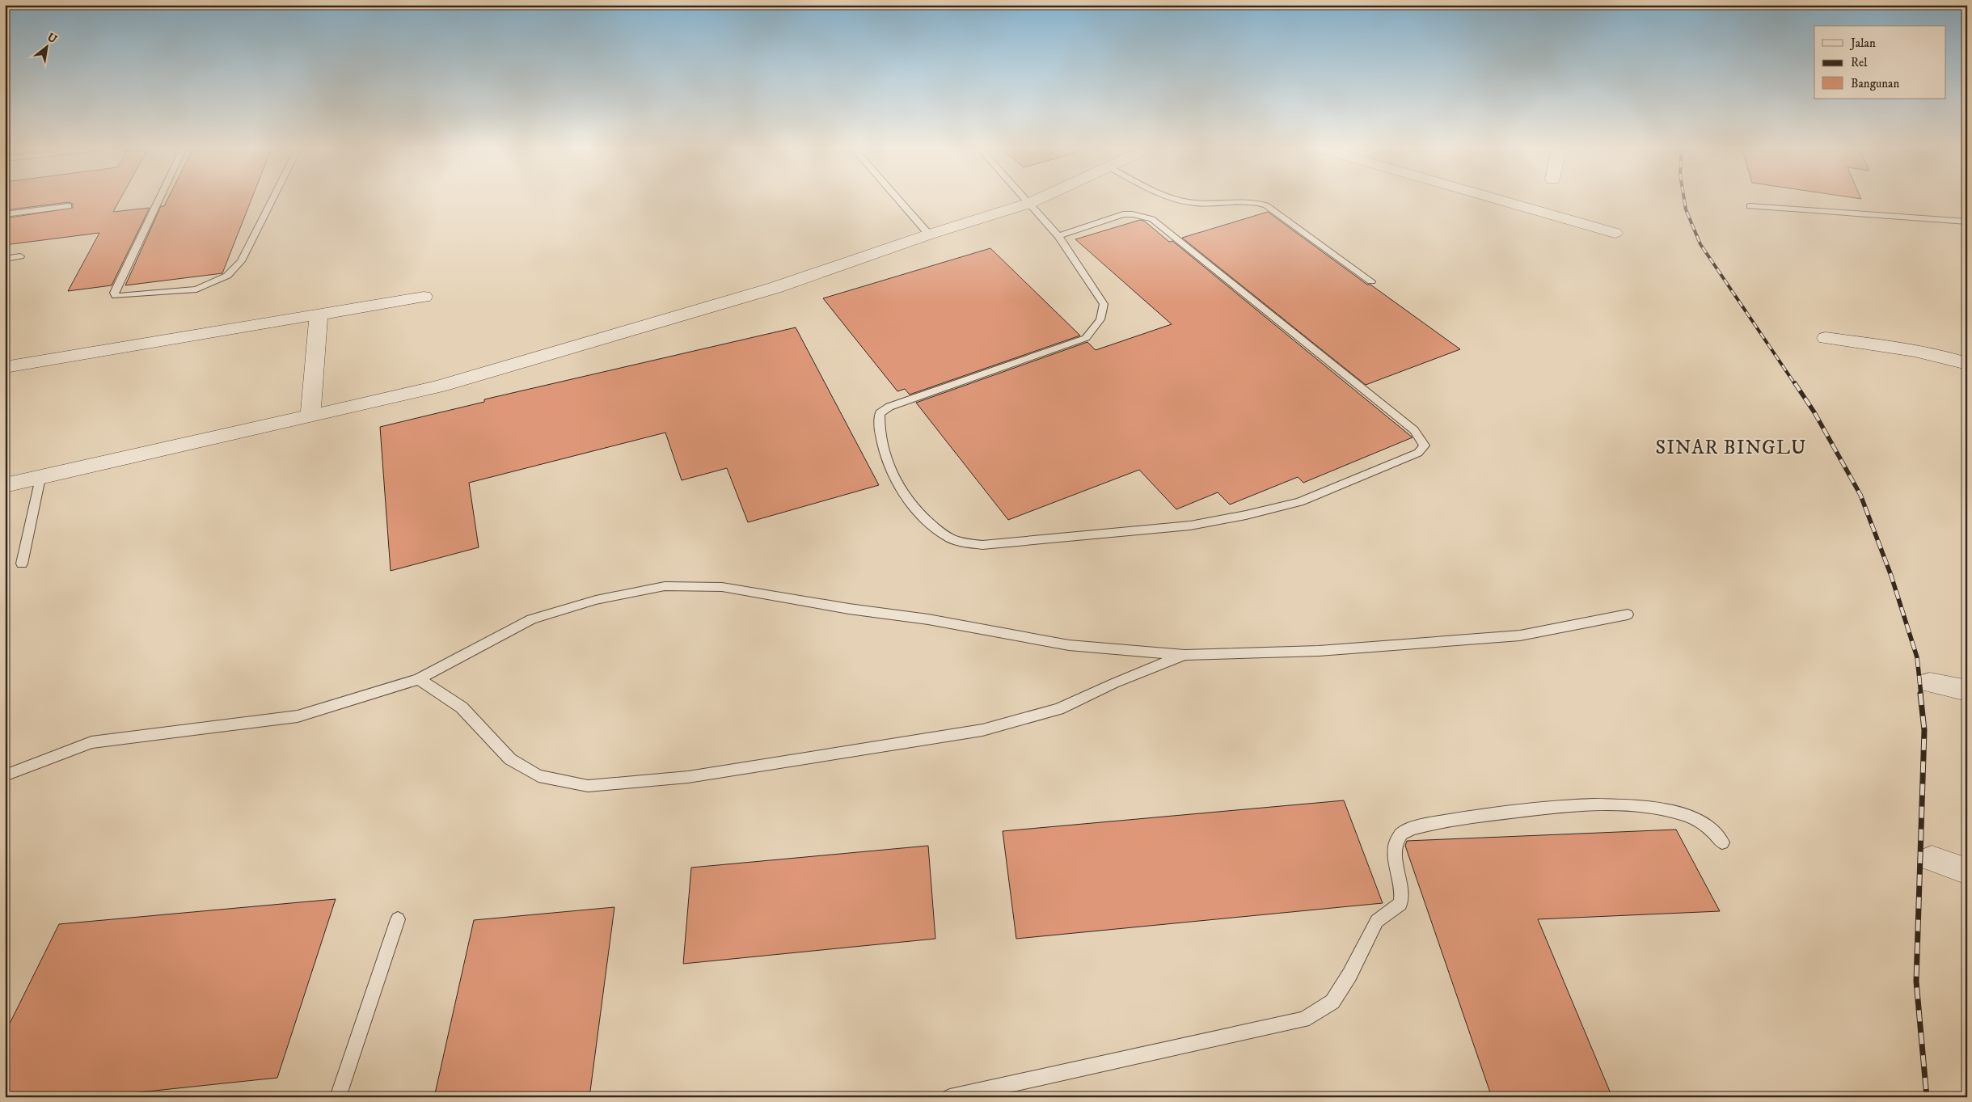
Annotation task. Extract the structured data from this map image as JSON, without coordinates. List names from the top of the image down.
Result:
{
  "districts": ["SINAR BINGLU"],
  "legend": ["Jalan", "Rel", "Bangunan"],
  "north": "top right"
}
